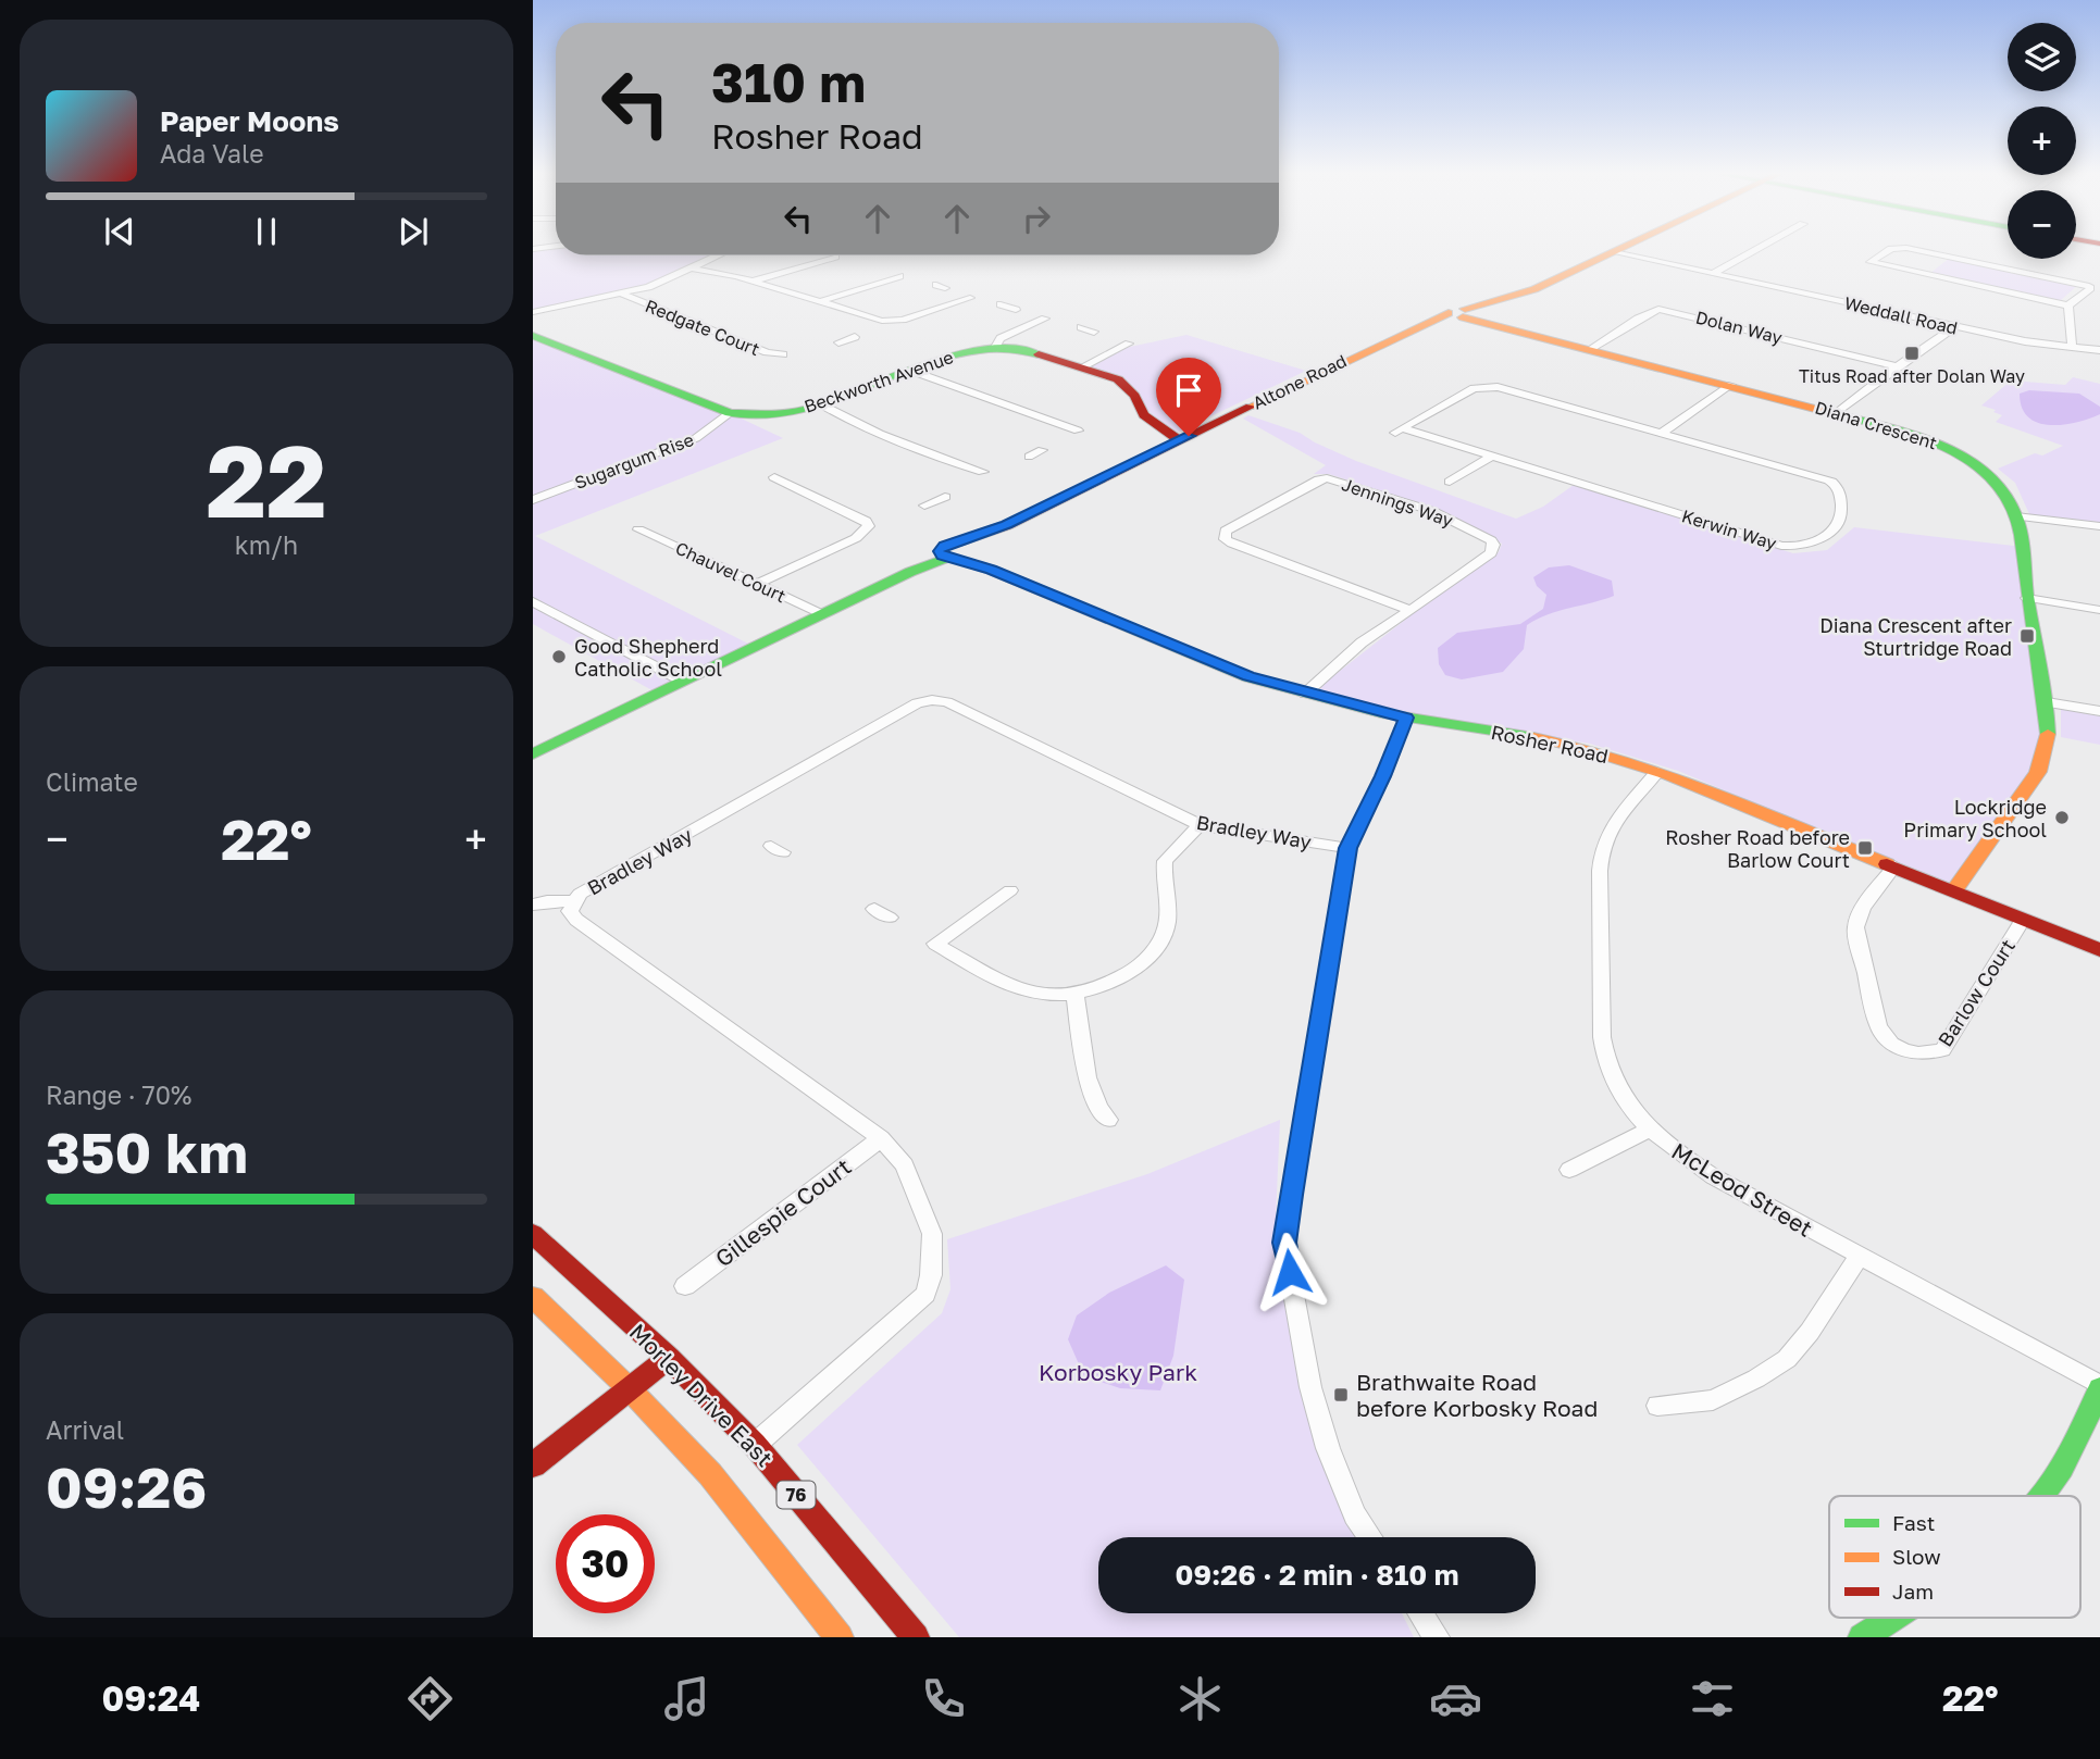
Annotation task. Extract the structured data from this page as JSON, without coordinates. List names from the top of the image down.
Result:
{
  "streets": {
    "street": [
      "Weddall Road",
      "Redgate Court",
      "Dolan Way",
      "Beckworth Avenue",
      "Altone Road",
      "Diana Crescent",
      "Sugargum Rise",
      "Jennings Way",
      "Kerwin Way",
      "Chauvel Court",
      "Rosher Road",
      "Bradley Way",
      "Barlow Court",
      "McLeod Street",
      "Gillespie Court",
      "Morley Drive East",
      "76"
    ]
  },
  "crossings": [
    ["Weddall Road", "Altone Road"],
    ["Dolan Way", "Diana Crescent"],
    ["Beckworth Avenue", "Altone Road"],
    ["Beckworth Avenue", "Sugargum Rise"],
    ["Altone Road", "Diana Crescent"],
    ["Altone Road", "Chauvel Court"],
    ["Altone Road", "Rosher Road"],
    ["Diana Crescent", "Rosher Road"],
    ["Jennings Way", "Rosher Road"],
    ["Rosher Road", "Barlow Court"],
    ["Rosher Road", "McLeod Street"],
    ["Bradley Way", "Gillespie Court"],
    ["Bradley Way", "Morley Drive East"]
  ],
  "parks": ["Korbosky Park"],
  "places": {
    "transit": [
      "Titus Road after Dolan Way",
      "Diana Crescent after Sturtridge Road",
      "Rosher Road before Barlow Court",
      "Brathwaite Road before Korbosky Road"
    ],
    "other": ["Good Shepherd Catholic School", "Lockridge Primary School"]
  },
  "legend": ["Fast", "Slow", "Jam"],
  "page": {
    "map_buttons": ["+", "−"],
    "turn": ["310 m", "Rosher Road"],
    "song": ["Paper Moons", "Ada Vale"],
    "tile": [
      ["22", "km/h"],
      "Climate",
      ["Range · 70%", "350 km"],
      ["Arrival", "09:26"]
    ],
    "heat": ["−", "22°", "+"],
    "limit": "30",
    "trip": "09:26 · 2 min · 810 m",
    "tabs": ["09:24", "22°"]
  }
}
